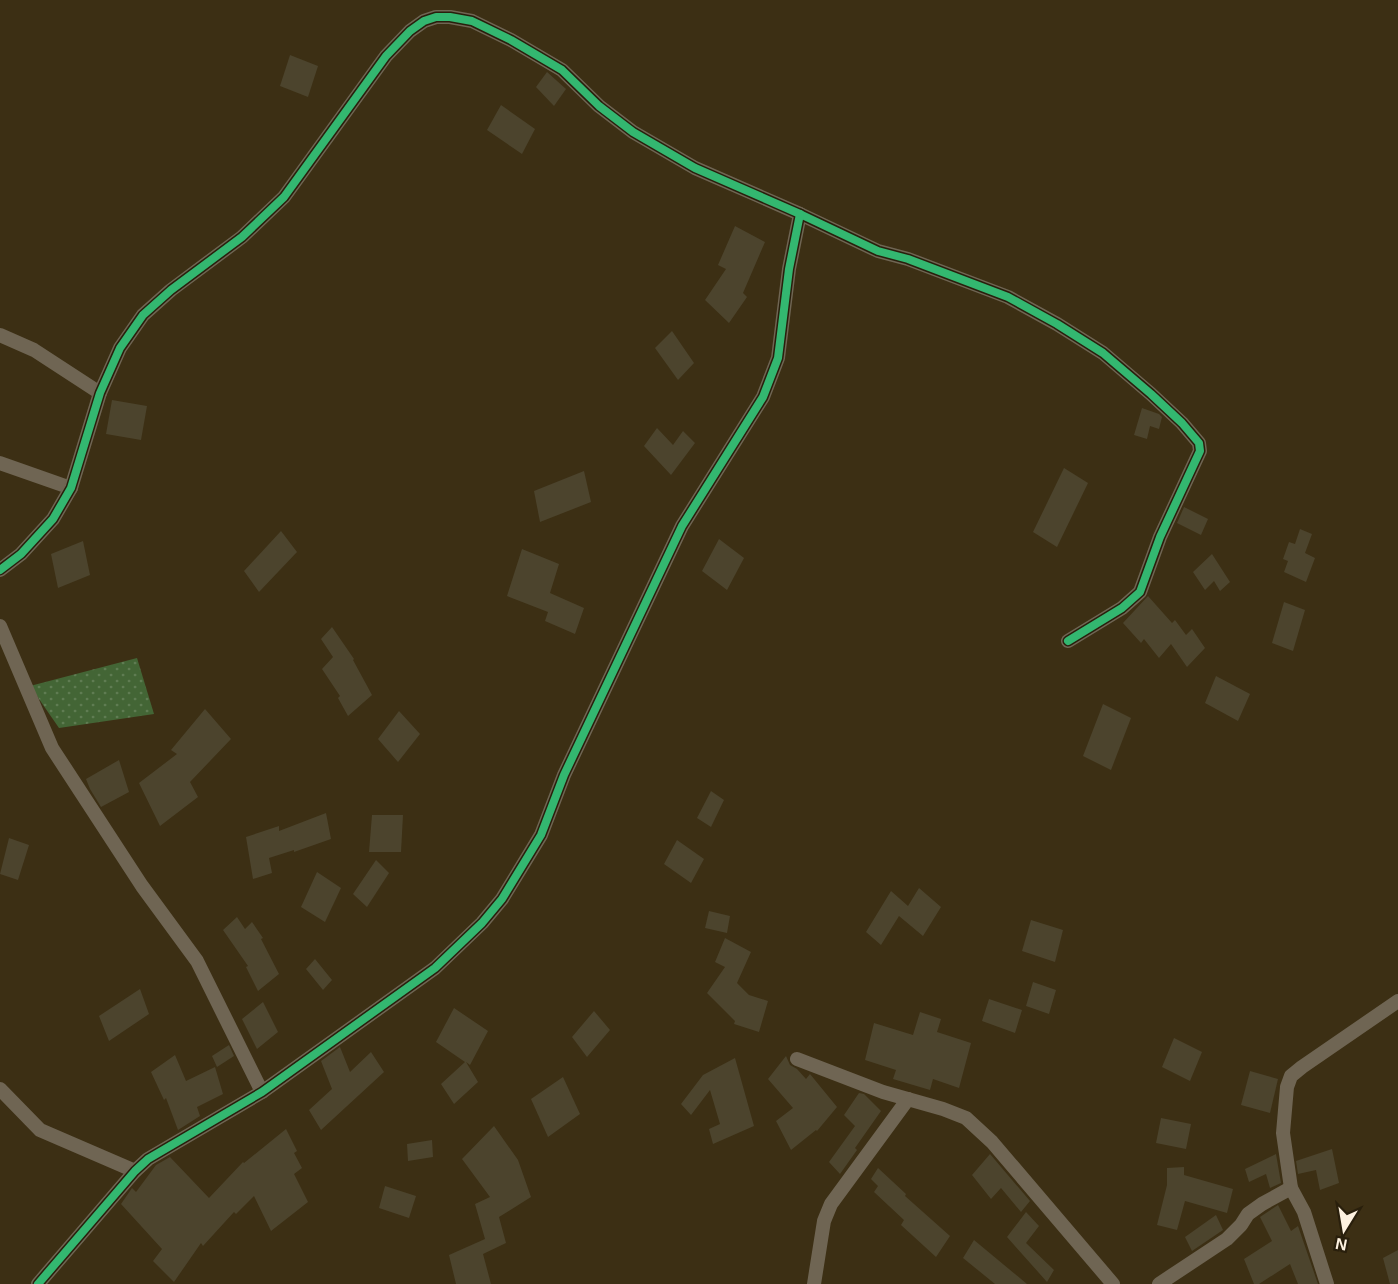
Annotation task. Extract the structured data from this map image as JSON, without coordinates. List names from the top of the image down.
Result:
{
  "north": "bottom"
}
